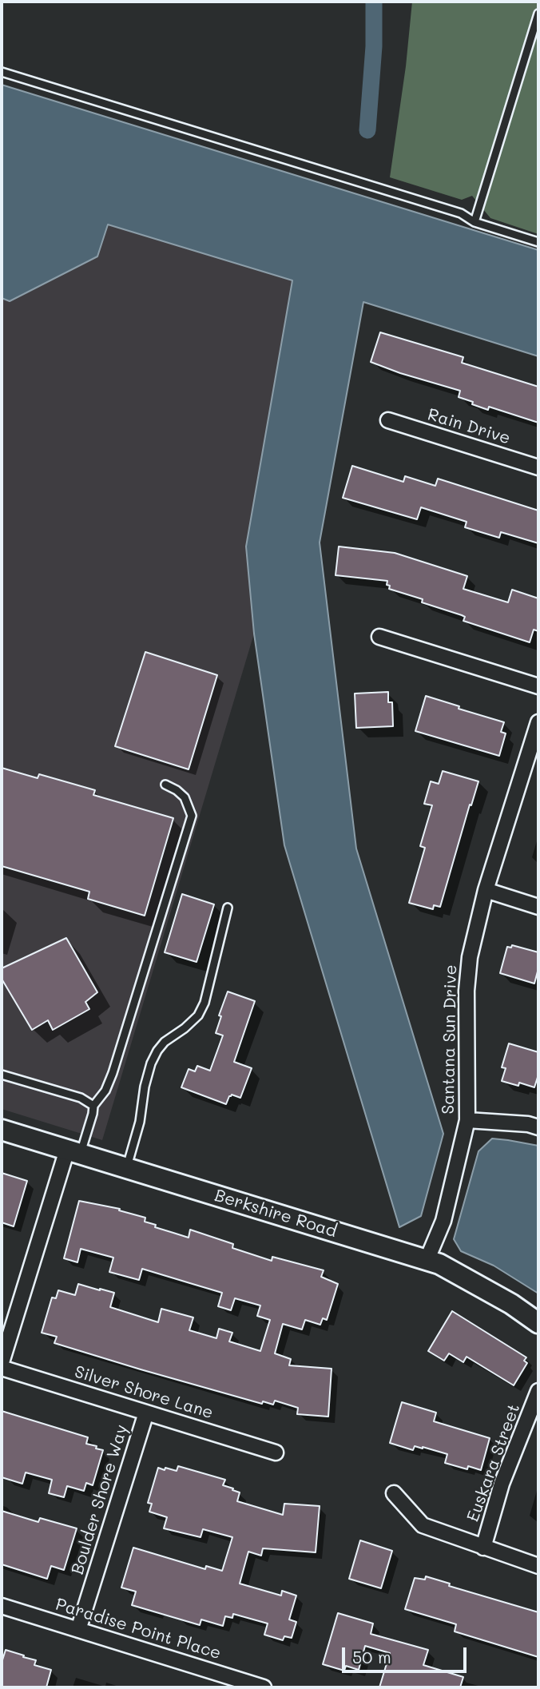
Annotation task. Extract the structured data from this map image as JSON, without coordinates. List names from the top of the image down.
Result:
{
  "streets": {
    "street": [
      "Rain Drive",
      "Santana Sun Drive",
      "Berkshire Road",
      "Silver Shore Lane",
      "Euskara Street",
      "Boulder Shore Way",
      "Paradise Point Place"
    ]
  },
  "crossings": [
    ["Santana Sun Drive", "Berkshire Road"],
    ["Silver Shore Lane", "Boulder Shore Way"],
    ["Boulder Shore Way", "Paradise Point Place"]
  ],
  "scale_bar": "50 m"
}
